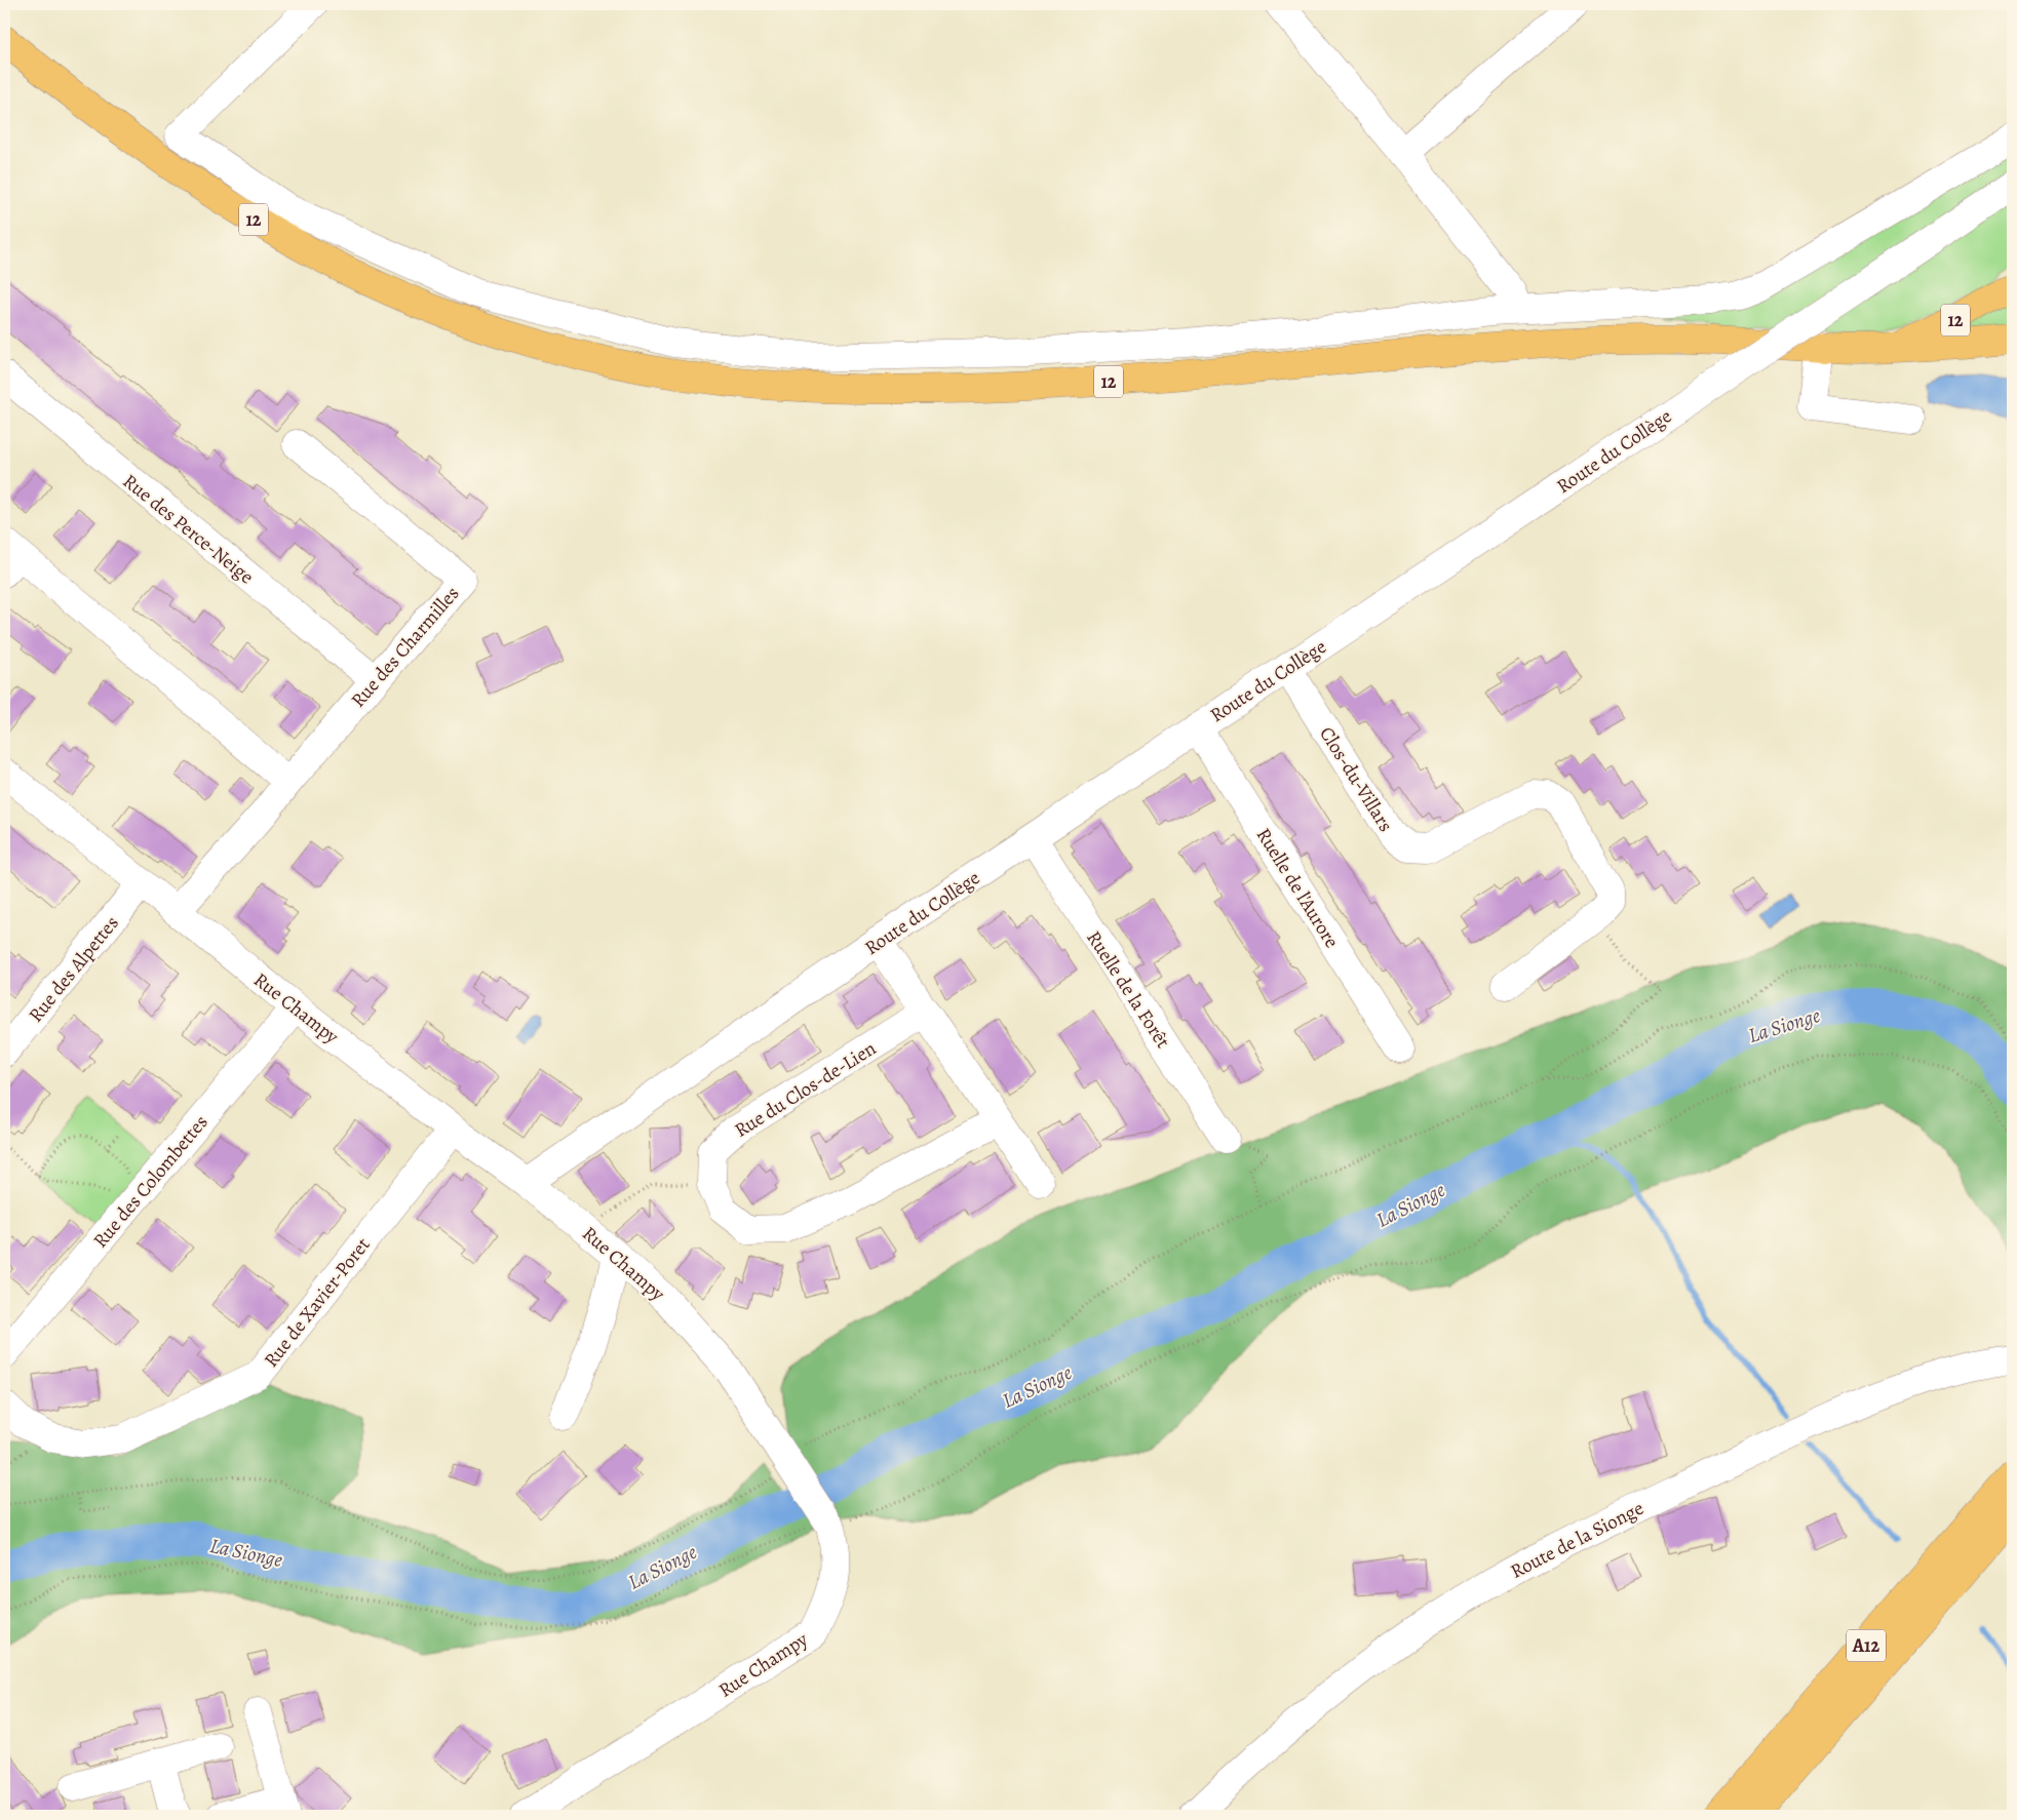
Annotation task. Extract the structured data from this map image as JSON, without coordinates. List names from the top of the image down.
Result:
{
  "streets": {
    "highway": ["12", "A12"],
    "street": [
      "Route du Collège",
      "Rue des Perce-Neige",
      "Rue des Charmilles",
      "Clos-du-Villars",
      "Ruelle de l'Aurore",
      "Rue des Alpettes",
      "Ruelle de la Forêt",
      "Rue Champy",
      "Rue du Clos-de-Lien",
      "Rue des Colombettes",
      "Rue de Xavier-Poret",
      "Route de la Sionge"
    ]
  },
  "crossings": [
    ["Route du Collège", "Clos-du-Villars"],
    ["Route du Collège", "Ruelle de l'Aurore"],
    ["Route du Collège", "Ruelle de la Forêt"],
    ["Route du Collège", "Rue Champy"],
    ["Rue des Perce-Neige", "Rue des Charmilles"],
    ["Rue des Charmilles", "Rue Champy"],
    ["Rue des Alpettes", "Rue Champy"],
    ["Rue Champy", "Rue des Colombettes"],
    ["Rue Champy", "Rue de Xavier-Poret"]
  ],
  "water": ["La Sionge"]
}
